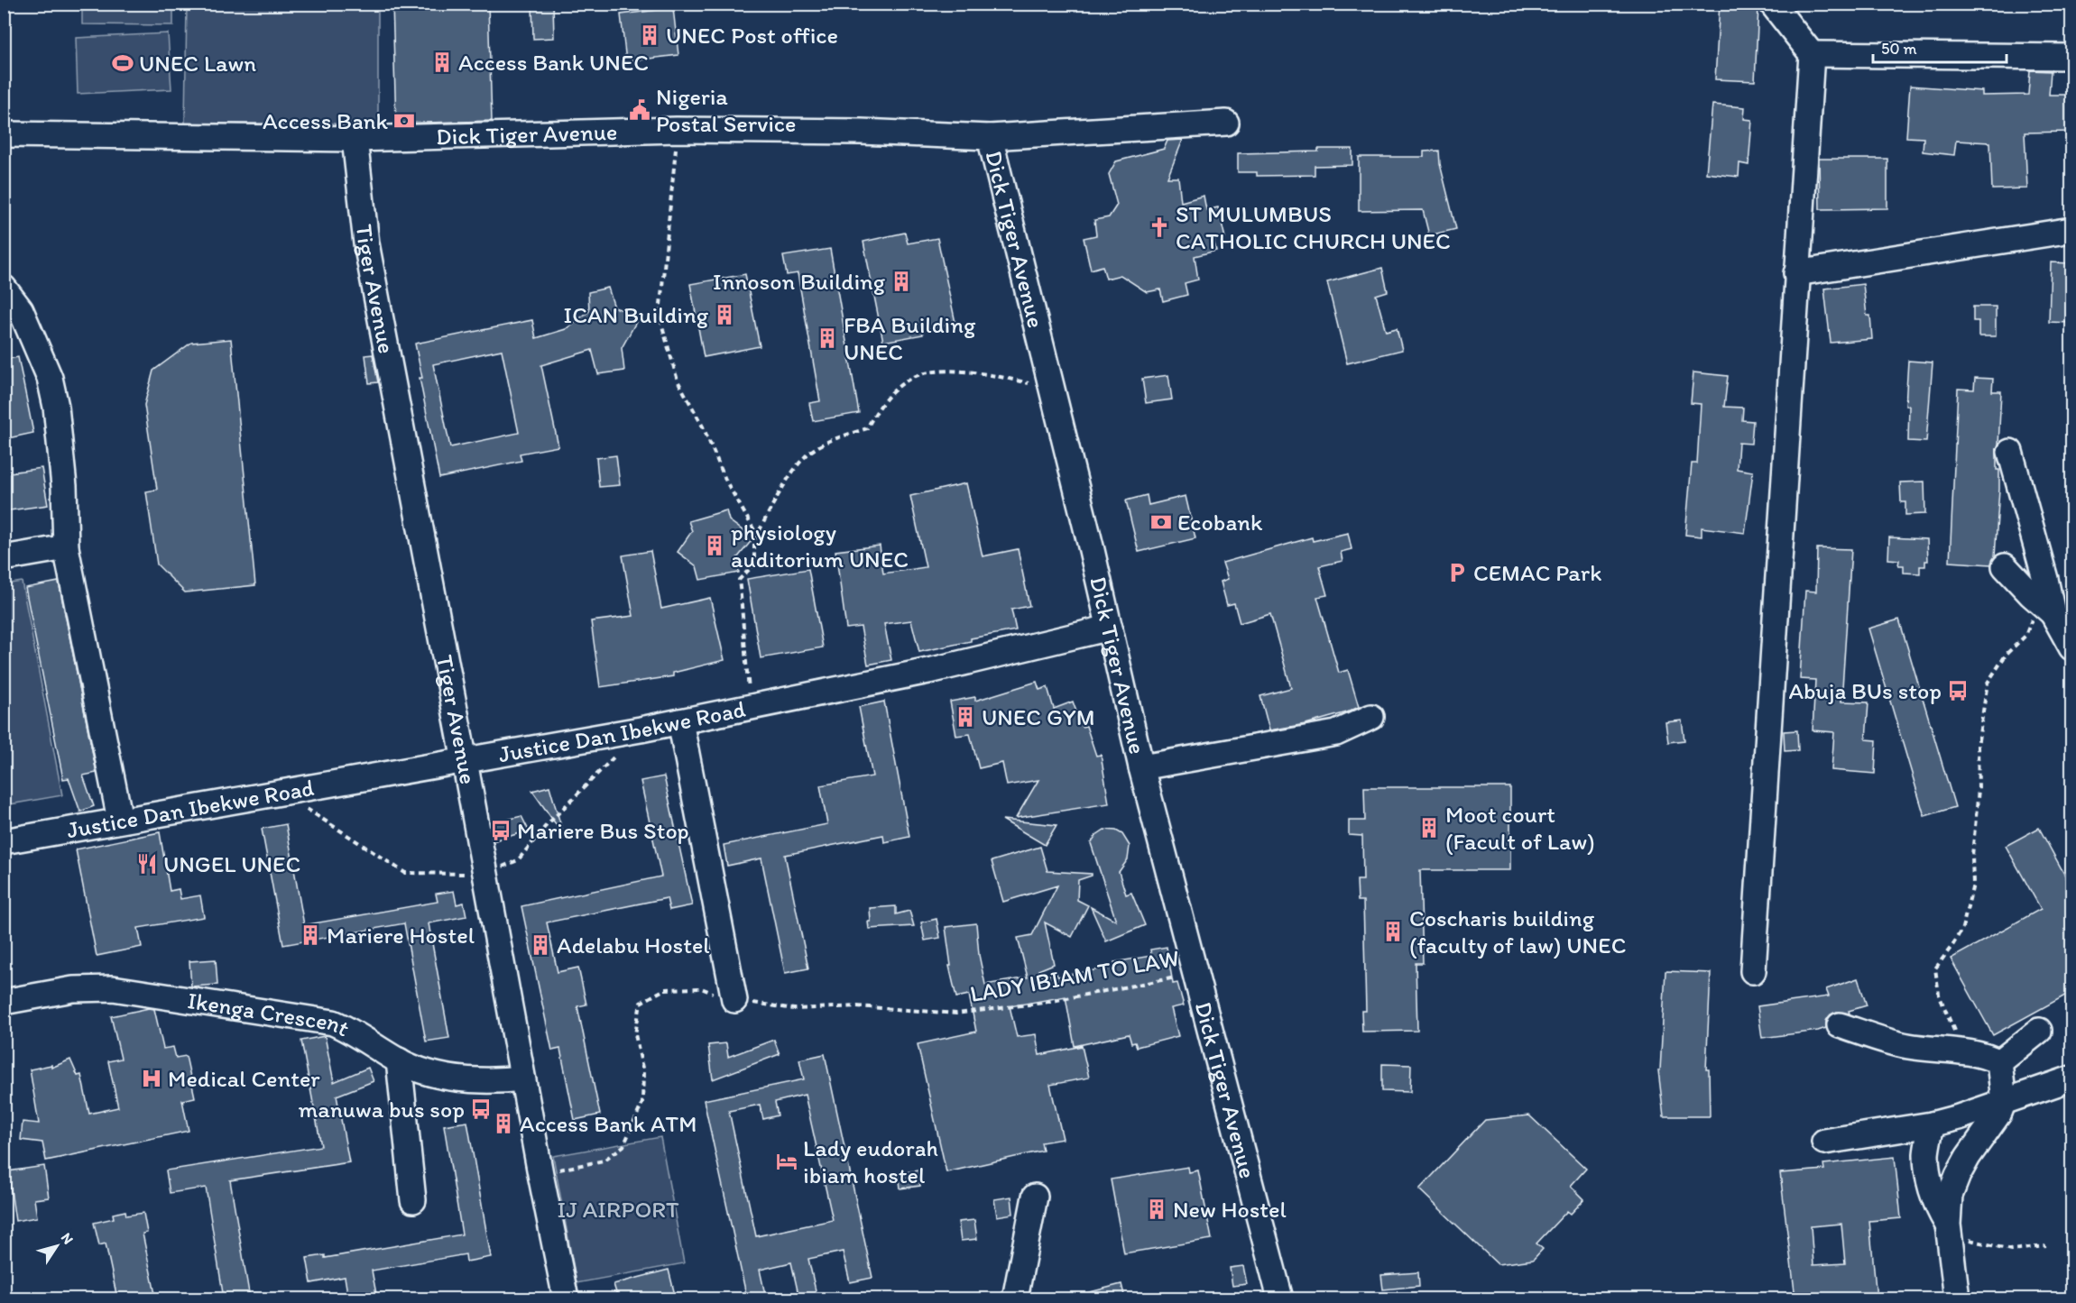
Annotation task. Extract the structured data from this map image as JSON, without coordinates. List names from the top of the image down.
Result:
{
  "streets": {
    "street": [
      "Dick Tiger Avenue",
      "Tiger Avenue",
      "Justice Dan Ibekwe Road",
      "Ikenga Crescent"
    ],
    "path": ["LADY IBIAM TO LAW"]
  },
  "crossings": [
    ["Dick Tiger Avenue", "Tiger Avenue"],
    ["Dick Tiger Avenue", "Justice Dan Ibekwe Road"],
    ["Dick Tiger Avenue", "LADY IBIAM TO LAW"],
    ["Tiger Avenue", "Justice Dan Ibekwe Road"],
    ["Tiger Avenue", "LADY IBIAM TO LAW"],
    ["Tiger Avenue", "Ikenga Crescent"]
  ],
  "parks": ["IJ AIRPORT"],
  "places": {
    "building": [
      "UNEC Post office",
      "Access Bank UNEC",
      "Innoson Building",
      "ICAN Building",
      "FBA Building UNEC",
      "physiology auditorium UNEC",
      "UNEC GYM",
      "Moot court (Facult of Law)",
      "Coscharis building (faculty of law) UNEC",
      "Mariere Hostel",
      "Adelabu Hostel",
      "Access Bank ATM",
      "New Hostel"
    ],
    "sports": ["UNEC Lawn"],
    "public building": ["Nigeria Postal Service"],
    "bank": ["Access Bank", "Ecobank"],
    "church": ["ST MULUMBUS CATHOLIC CHURCH UNEC"],
    "parking": ["CEMAC Park"],
    "bus stop": ["Abuja BUs stop", "Mariere Bus Stop", "manuwa bus sop"],
    "restaurant": ["UNGEL UNEC"],
    "hospital": ["Medical Center"],
    "hotel": ["Lady eudorah ibiam hostel"]
  },
  "scale_bar": "50 m",
  "north": "top right"
}
